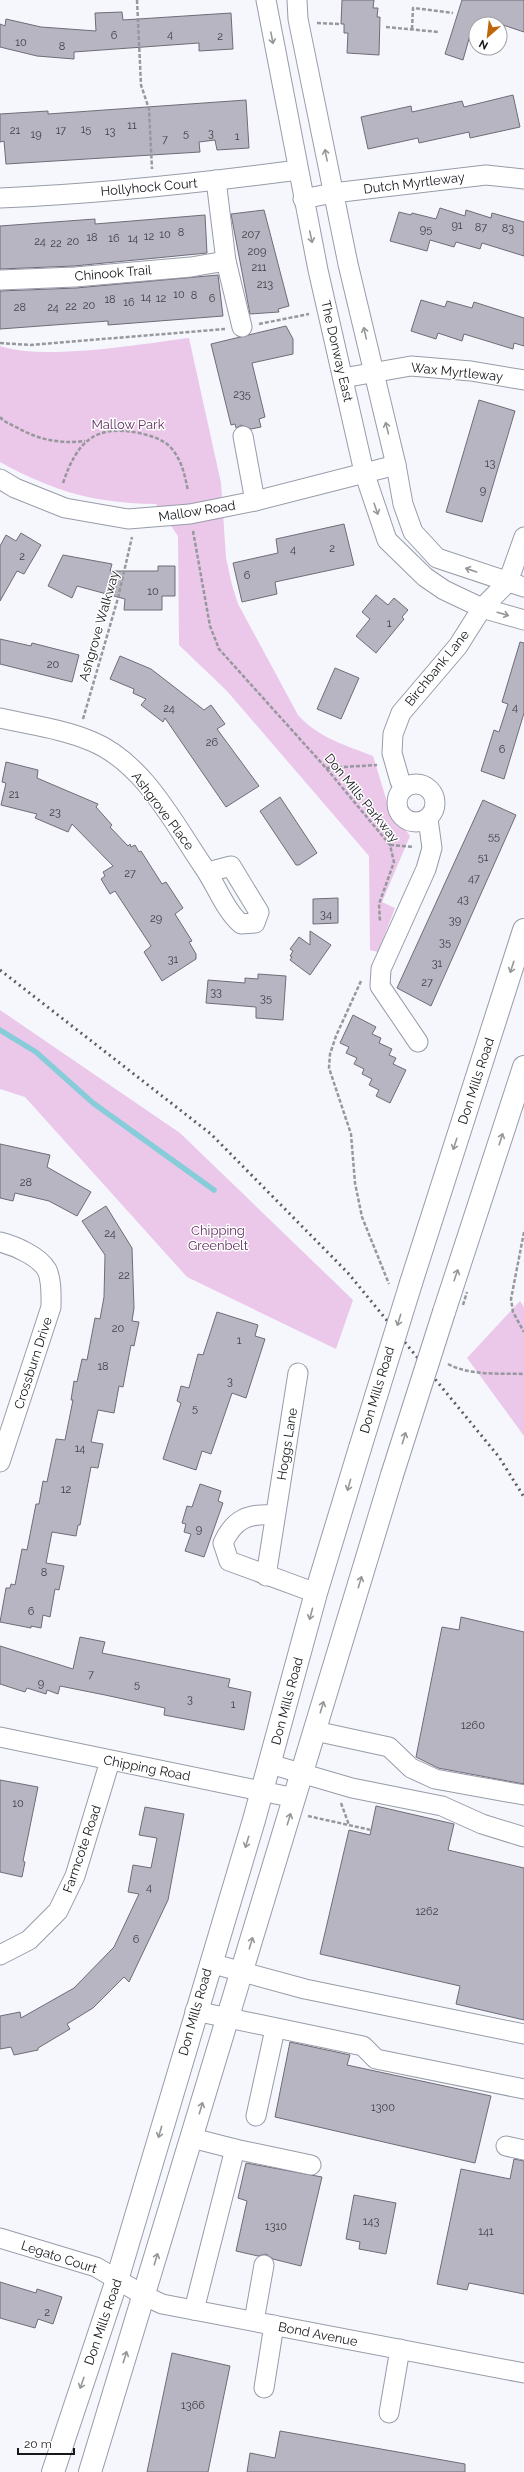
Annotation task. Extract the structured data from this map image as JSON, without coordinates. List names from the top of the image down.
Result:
{
  "streets": {
    "main road": ["Don Mills Road"],
    "street": [
      "Dutch Myrtleway",
      "Hollyhock Court",
      "Chinook Trail",
      "The Donway East",
      "Wax Myrtleway",
      "Mallow Road",
      "Birchbank Lane",
      "Ashgrove Place",
      "Crossburn Drive",
      "Hoggs Lane",
      "Chipping Road",
      "Farmcote Road",
      "Legato Court",
      "Bond Avenue"
    ],
    "path": ["Ashgrove Walkway", "Don Mills Parkway"]
  },
  "crossings": [
    ["Dutch Myrtleway", "The Donway East"],
    ["Hollyhock Court", "The Donway East"],
    ["The Donway East", "Wax Myrtleway"],
    ["The Donway East", "Mallow Road"],
    ["The Donway East", "Birchbank Lane"],
    ["Mallow Road", "Don Mills Parkway"],
    ["Don Mills Road", "Chipping Road"],
    ["Don Mills Road", "Legato Court"],
    ["Don Mills Road", "Bond Avenue"],
    ["Chipping Road", "Farmcote Road"],
    ["Legato Court", "Bond Avenue"]
  ],
  "parks": ["Mallow Park", "Chipping Greenbelt"],
  "house_numbers": [
    "4",
    "6",
    "2",
    "10",
    "8",
    "11",
    "15",
    "21",
    "17",
    "13",
    "5",
    "3",
    "19",
    "1",
    "7",
    "91",
    "87",
    "83",
    "95",
    "8",
    "10",
    "207",
    "12",
    "18",
    "16",
    "14",
    "24",
    "20",
    "22",
    "209",
    "211",
    "213",
    "10",
    "8",
    "14",
    "12",
    "6",
    "18",
    "16",
    "20",
    "22",
    "28",
    "24",
    "235",
    "13",
    "9",
    "2",
    "4",
    "2",
    "6",
    "10",
    "1",
    "20",
    "4",
    "24",
    "26",
    "6",
    "21",
    "23",
    "55",
    "51",
    "27",
    "47",
    "43",
    "34",
    "29",
    "39",
    "35",
    "31",
    "31",
    "27",
    "33",
    "35",
    "28",
    "24",
    "22",
    "20",
    "1",
    "18",
    "3",
    "5",
    "14",
    "12",
    "9",
    "8",
    "6",
    "7",
    "9",
    "5",
    "3",
    "1",
    "1260",
    "10",
    "4",
    "1262",
    "6",
    "1300",
    "143",
    "1310",
    "141",
    "2",
    "1366"
  ],
  "scale_bar": "20 m",
  "north": "bottom left"
}
